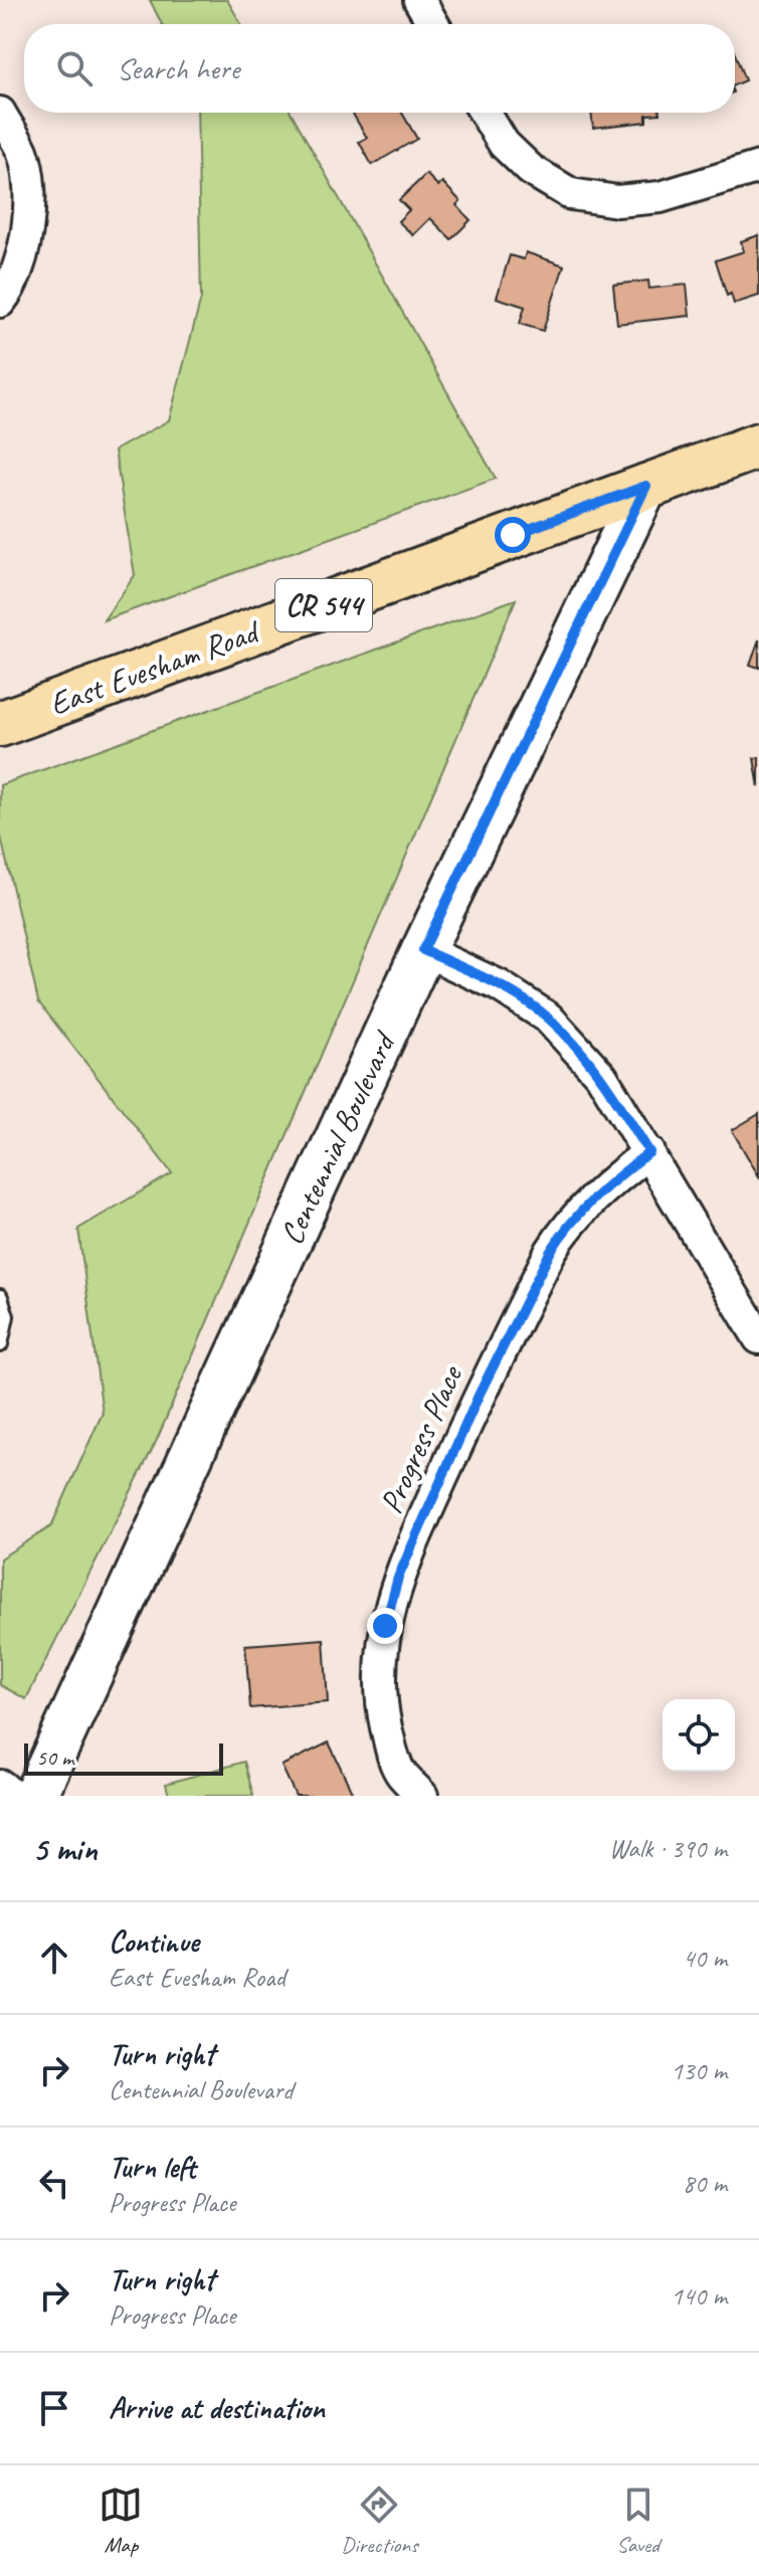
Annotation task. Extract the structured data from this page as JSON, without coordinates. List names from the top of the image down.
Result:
{
  "streets": {
    "main road": ["CR 544", "East Evesham Road", "Centennial Boulevard"],
    "street": ["Progress Place"]
  },
  "crossings": [
    ["East Evesham Road", "Centennial Boulevard"]
  ],
  "scale_bar": "50 m",
  "page": {
    "search": "Search here",
    "scale": "50 m",
    "heading": ["5 min", "Walk · 390 m"],
    "list": [
      ["Continue", "East Evesham Road", "40 m"],
      ["Turn right", "Centennial Boulevard", "130 m"],
      ["Turn left", "Progress Place", "80 m"],
      ["Turn right", "Progress Place", "140 m"],
      "Arrive at destination"
    ],
    "nav": ["Map", "Directions", "Saved"]
  }
}
